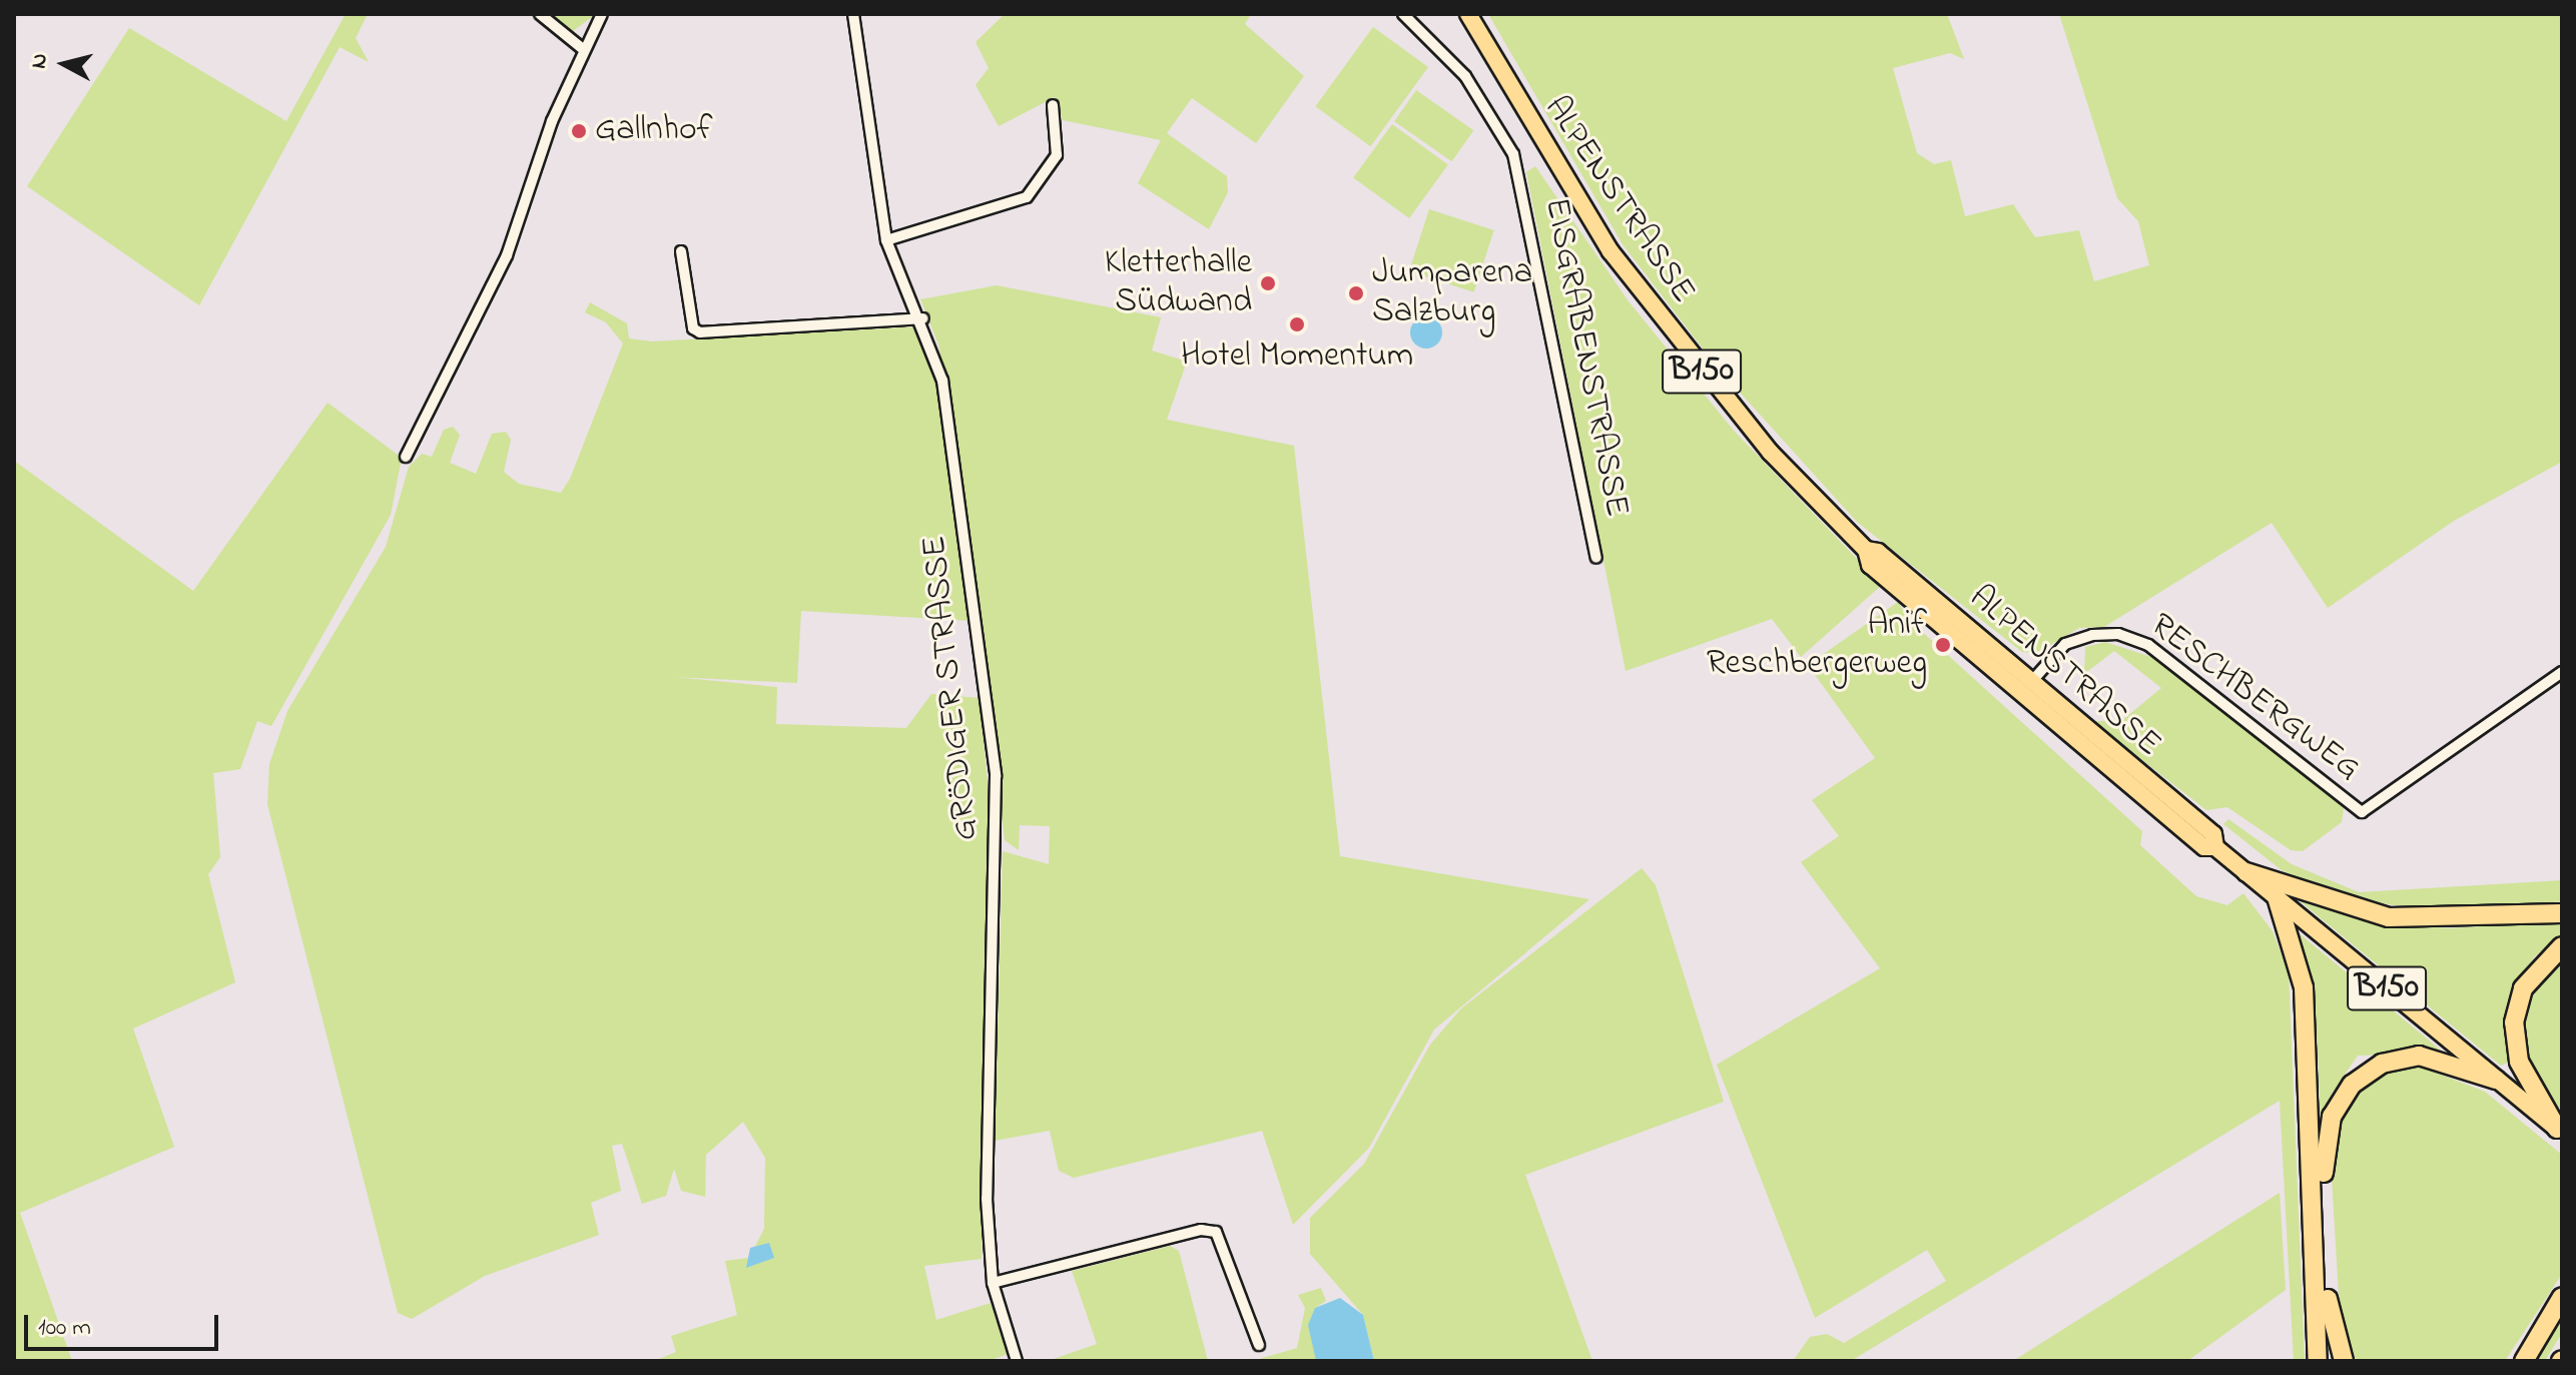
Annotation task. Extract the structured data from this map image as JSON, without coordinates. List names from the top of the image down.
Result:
{
  "streets": {
    "main road": ["ALPENSTRASSE", "B150"],
    "street": ["EISGRABENSTRASSE", "GRÖDIGER STRASSE", "RESCHBERGWEG"]
  },
  "crossings": [
    ["ALPENSTRASSE", "RESCHBERGWEG"]
  ],
  "places": [
    "Gallnhof",
    "Kletterhalle Südwand",
    "Jumparena Salzburg",
    "Hotel Momentum",
    "Anif Reschbergerweg"
  ],
  "scale_bar": "100 m",
  "north": "left"
}
